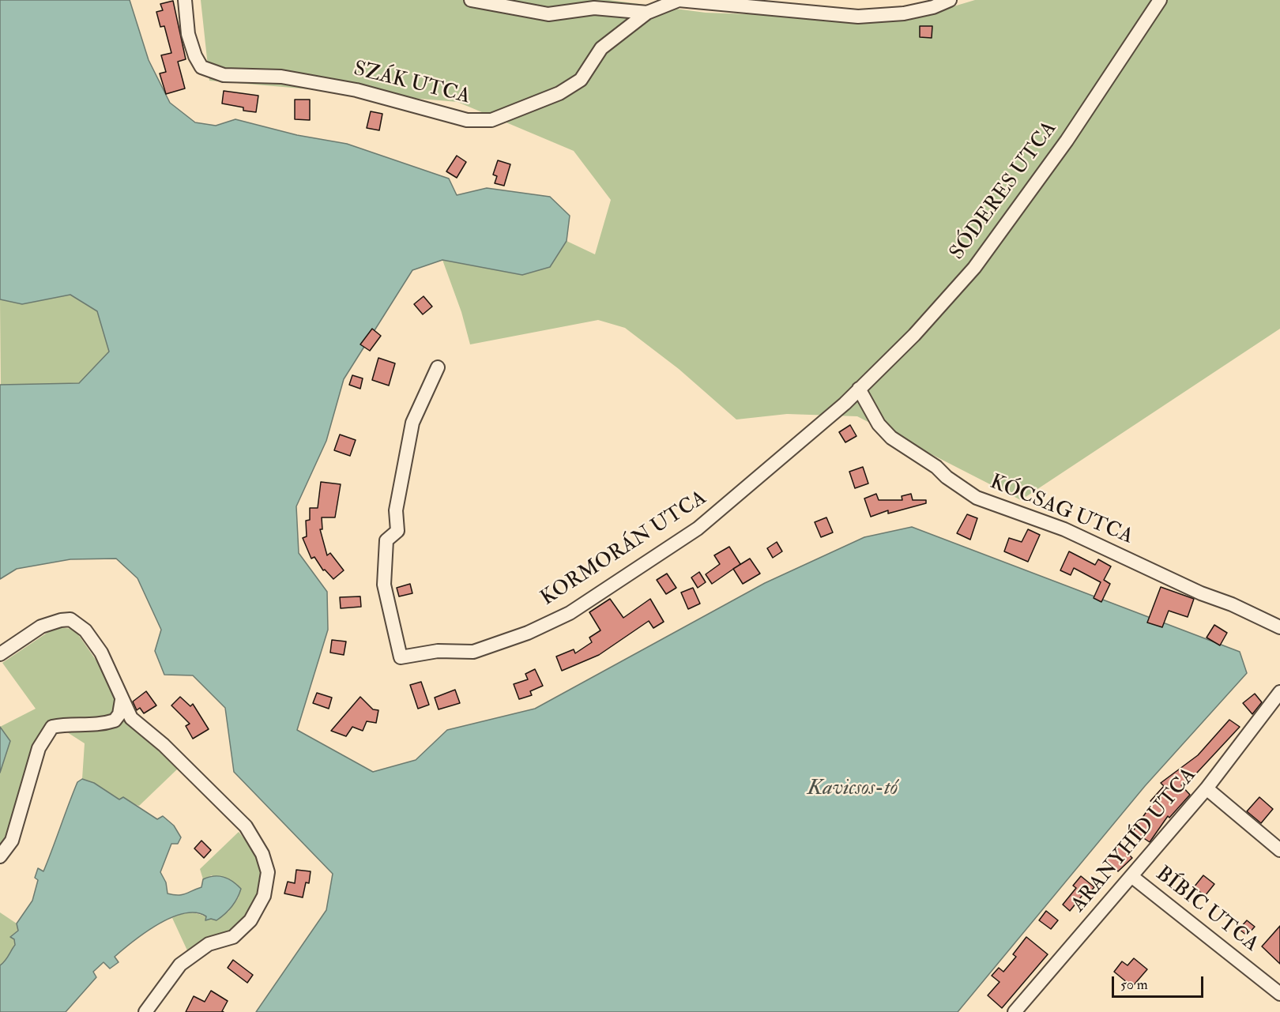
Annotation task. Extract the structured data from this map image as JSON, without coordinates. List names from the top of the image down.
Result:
{
  "streets": {
    "street": [
      "SZÁK UTCA",
      "SÓDERES UTCA",
      "KÓCSAG UTCA",
      "KORMORÁN UTCA",
      "ARANYHÍD UTCA",
      "BÍBIC UTCA"
    ]
  },
  "crossings": [
    ["SÓDERES UTCA", "KÓCSAG UTCA"],
    ["SÓDERES UTCA", "KORMORÁN UTCA"],
    ["KÓCSAG UTCA", "KORMORÁN UTCA"],
    ["ARANYHÍD UTCA", "BÍBIC UTCA"]
  ],
  "water": ["Kavicsos-tó"],
  "scale_bar": "50 m"
}
